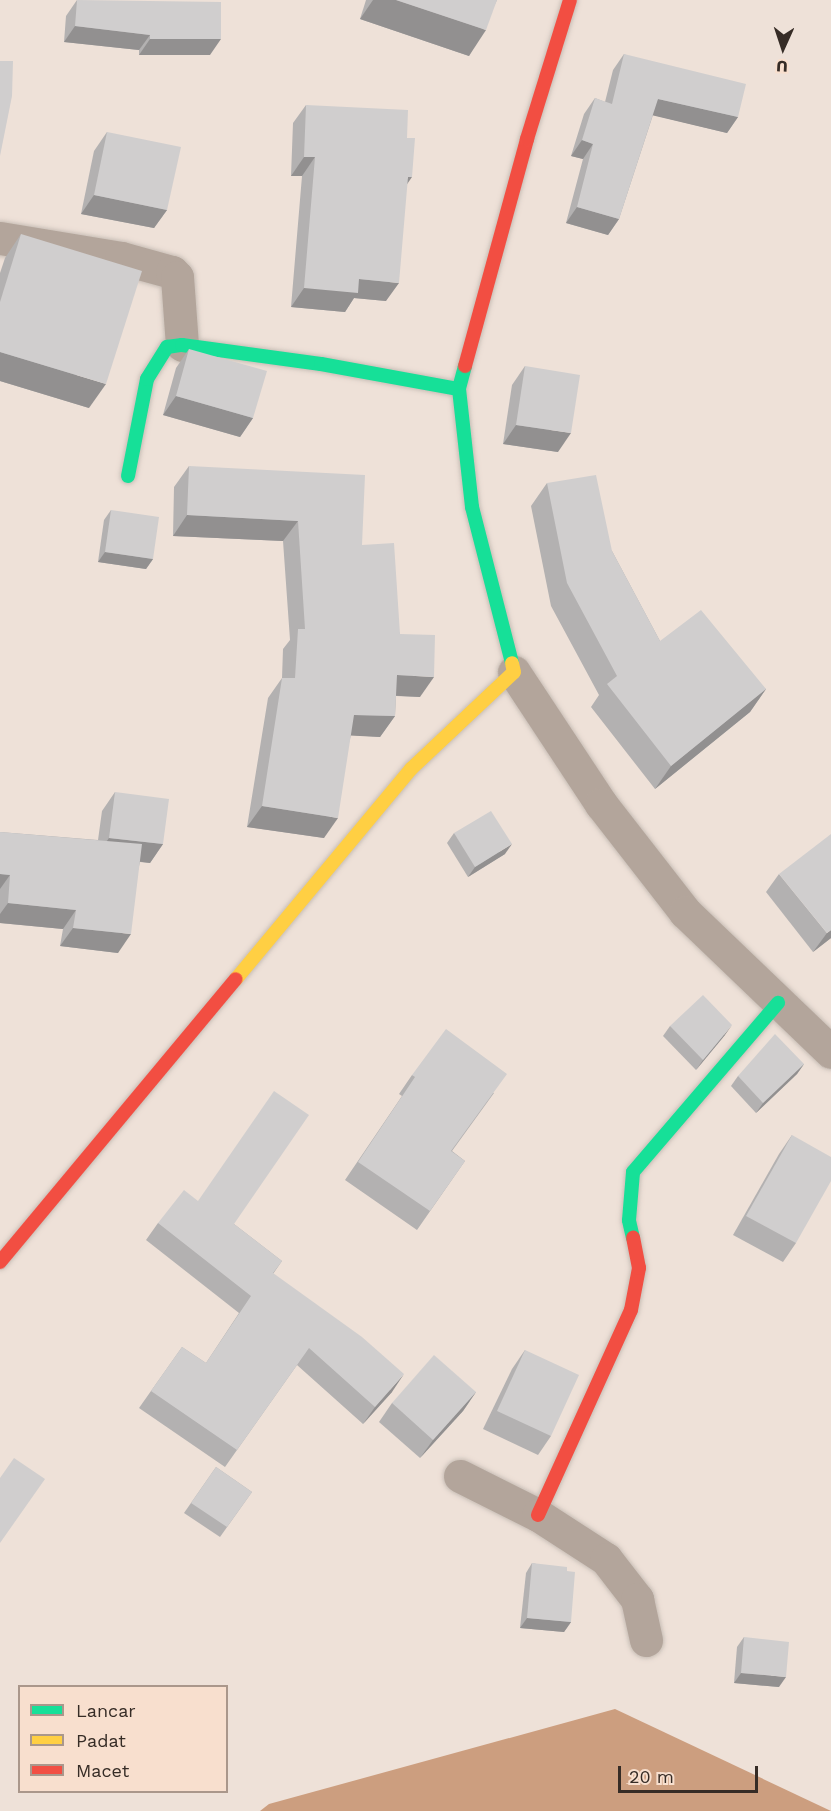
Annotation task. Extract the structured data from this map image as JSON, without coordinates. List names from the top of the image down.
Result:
{
  "legend": ["Lancar", "Padat", "Macet"],
  "scale_bar": "20 m",
  "north": "bottom"
}
